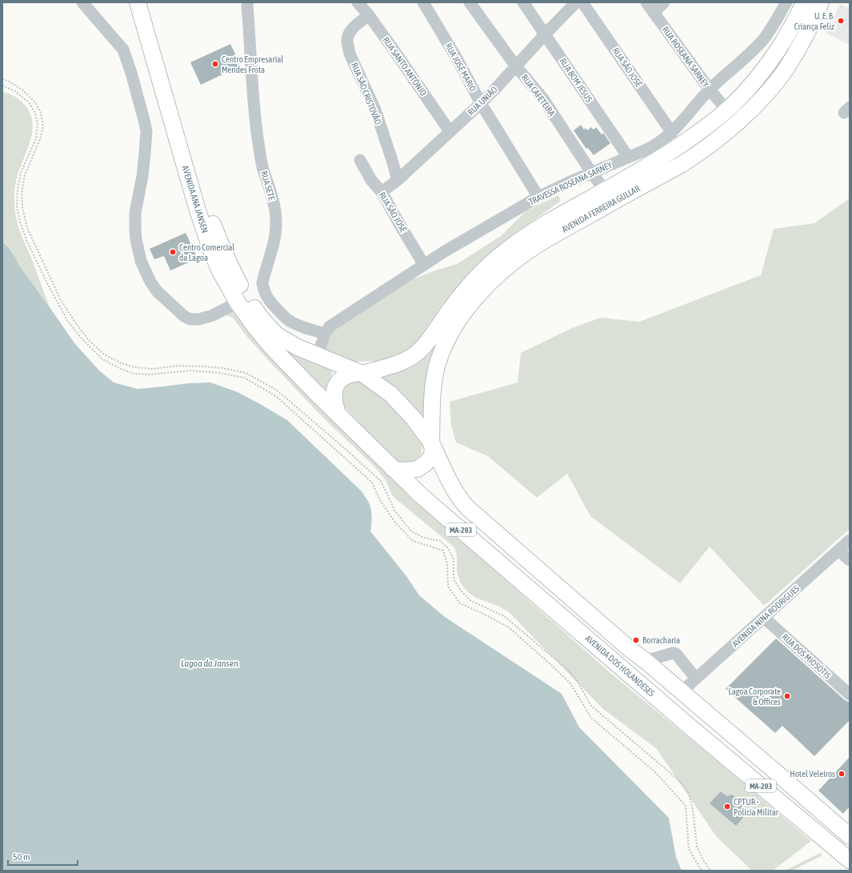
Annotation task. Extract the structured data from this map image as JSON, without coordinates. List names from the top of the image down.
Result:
{
  "streets": {
    "main road": [
      "AVENIDA ANA JANSEN",
      "AVENIDA FERREIRA GULLAR",
      "MA-203",
      "AVENIDA DOS HOLANDESES"
    ],
    "street": [
      "RUA ROSEANA SARNEY",
      "RUA SANTO ANTÔNIO",
      "RUA JOSÉ MARIO",
      "RUA SÃO JOSÉ",
      "RUA BOM JESUS",
      "RUA SÃO CRISTOVÃO",
      "RUA CAFETEIRA",
      "RUA UNIÃO",
      "TRAVESSA ROSEANA SARNEY",
      "RUA SETE",
      "AVENIDA NINA RODRIGUES",
      "RUA DOS MIOSÓTIS"
    ]
  },
  "crossings": [
    ["RUA ROSEANA SARNEY", "TRAVESSA ROSEANA SARNEY"],
    ["RUA ROSEANA SARNEY", "AVENIDA FERREIRA GULLAR"],
    ["RUA SANTO ANTÔNIO", "RUA SÃO CRISTOVÃO"],
    ["RUA SANTO ANTÔNIO", "RUA UNIÃO"],
    ["RUA JOSÉ MARIO", "RUA UNIÃO"],
    ["RUA JOSÉ MARIO", "TRAVESSA ROSEANA SARNEY"],
    ["RUA SÃO JOSÉ", "RUA UNIÃO"],
    ["RUA SÃO JOSÉ", "TRAVESSA ROSEANA SARNEY"],
    ["RUA BOM JESUS", "RUA UNIÃO"],
    ["RUA BOM JESUS", "TRAVESSA ROSEANA SARNEY"],
    ["RUA SÃO CRISTOVÃO", "RUA UNIÃO"],
    ["RUA CAFETEIRA", "RUA UNIÃO"],
    ["RUA CAFETEIRA", "TRAVESSA ROSEANA SARNEY"],
    ["RUA CAFETEIRA", "AVENIDA FERREIRA GULLAR"],
    ["TRAVESSA ROSEANA SARNEY", "RUA SETE"],
    ["AVENIDA ANA JANSEN", "AVENIDA FERREIRA GULLAR"],
    ["AVENIDA ANA JANSEN", "MA-203"],
    ["AVENIDA FERREIRA GULLAR", "MA-203"],
    ["AVENIDA FERREIRA GULLAR", "AVENIDA DOS HOLANDESES"],
    ["MA-203", "AVENIDA NINA RODRIGUES"],
    ["MA-203", "AVENIDA DOS HOLANDESES"],
    ["AVENIDA NINA RODRIGUES", "RUA DOS MIOSÓTIS"]
  ],
  "water": ["Lagoa da Jansen"],
  "places": [
    "U. E. B. Criança Feliz",
    "Centro Empresarial Mendes Frota",
    "Centro Comercial da Lagoa",
    "Borracharia",
    "Lagoa Corporate & Offices",
    "Hotel Veleiros",
    "CPTUR - Polícia Militar"
  ],
  "scale_bar": "50 m"
}
